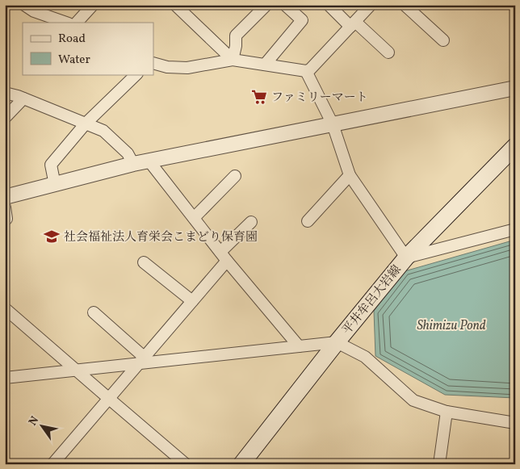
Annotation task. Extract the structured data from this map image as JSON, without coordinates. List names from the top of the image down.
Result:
{
  "streets": {
    "main road": ["平井牟呂大岩線"]
  },
  "water": ["Shimizu Pond"],
  "places": {
    "supermarket": ["ファミリーマート"],
    "school or university": ["社会福祉法人育栄会こまどり保育園"]
  },
  "legend": ["Road", "Water"],
  "north": "top left"
}
